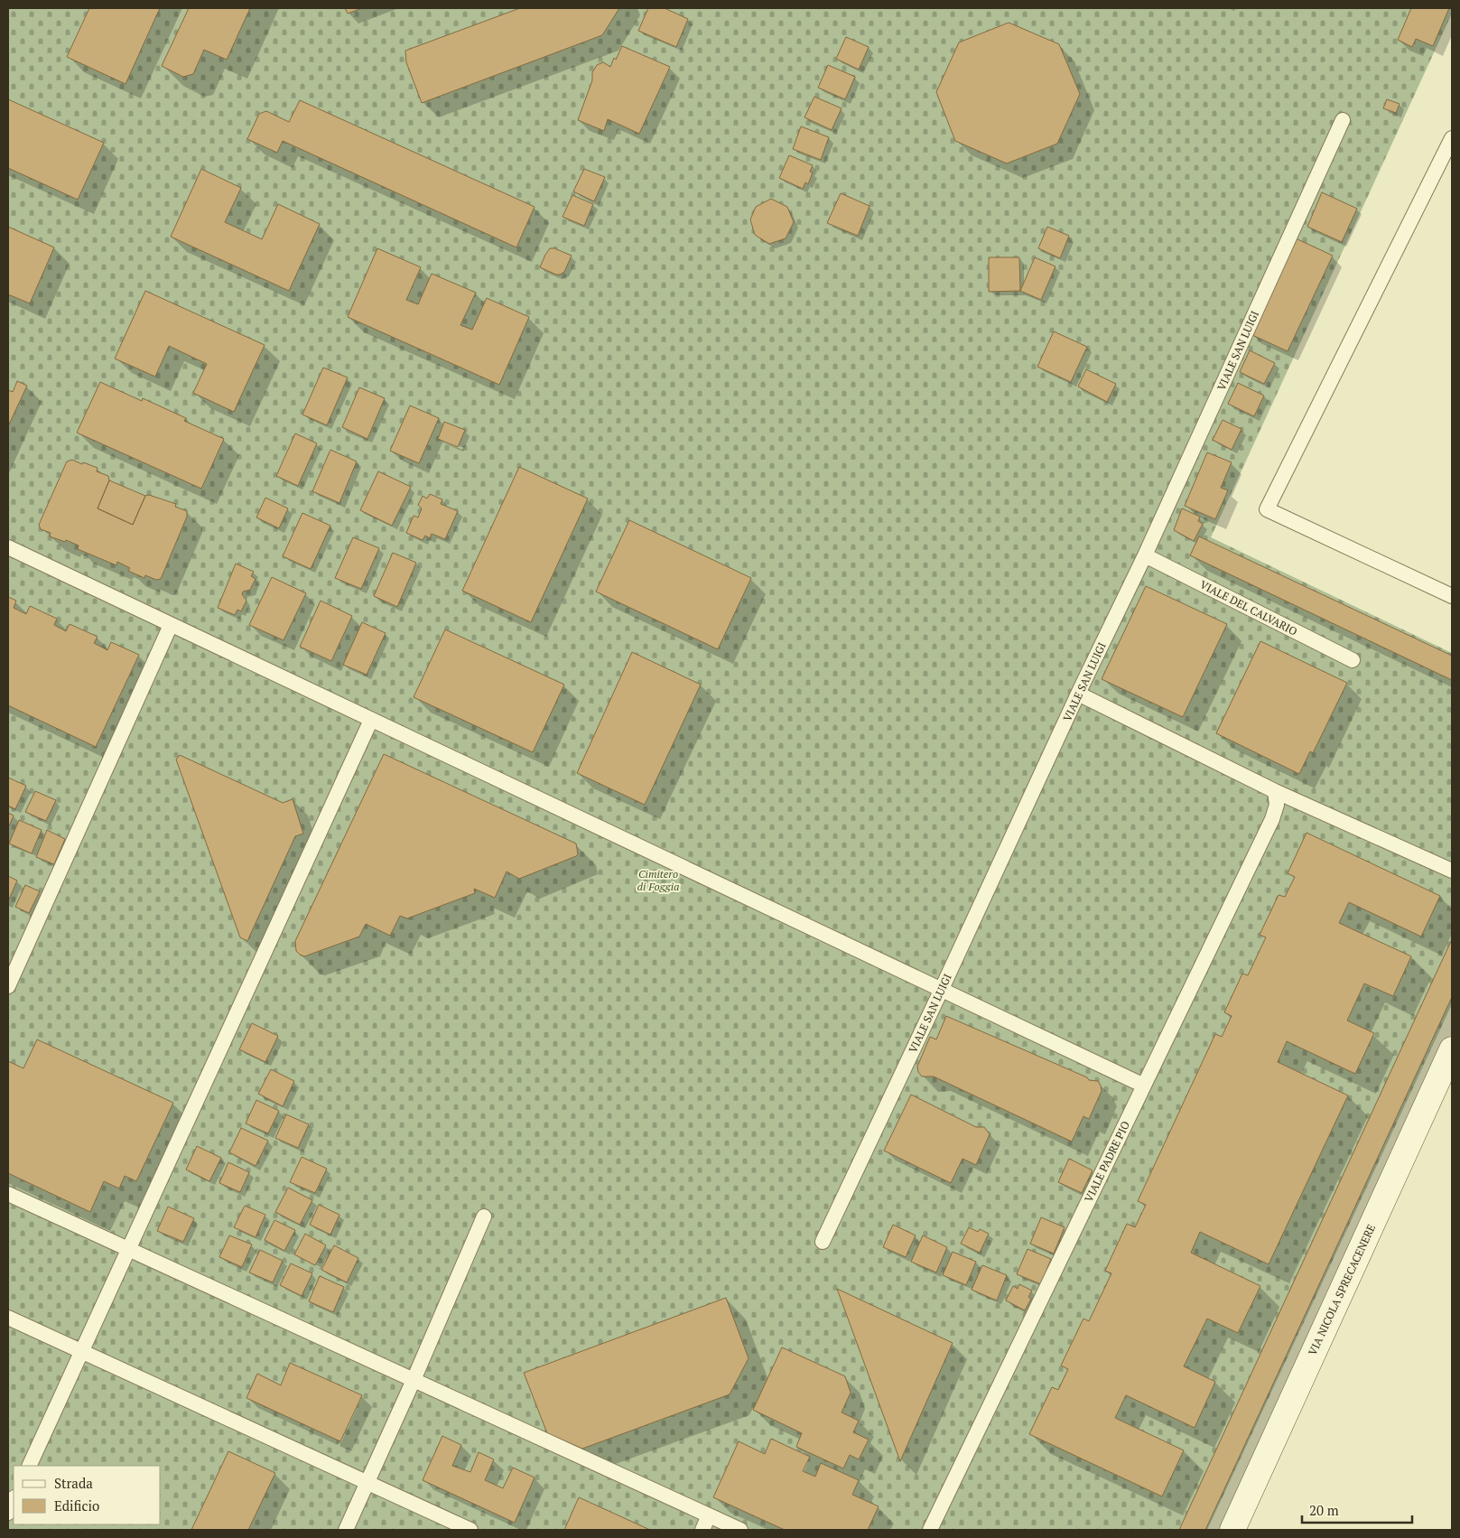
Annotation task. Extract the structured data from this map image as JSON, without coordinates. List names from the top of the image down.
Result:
{
  "streets": {
    "street": ["VIA NICOLA SPRECACENERE"],
    "lane": ["VIALE SAN LUIGI", "VIALE DEL CALVARIO", "VIALE PADRE PIO"]
  },
  "crossings": [
    ["VIALE SAN LUIGI", "VIALE DEL CALVARIO"]
  ],
  "parks": ["Cimitero di Foggia"],
  "legend": ["Strada", "Edificio"],
  "scale_bar": "20 m"
}
